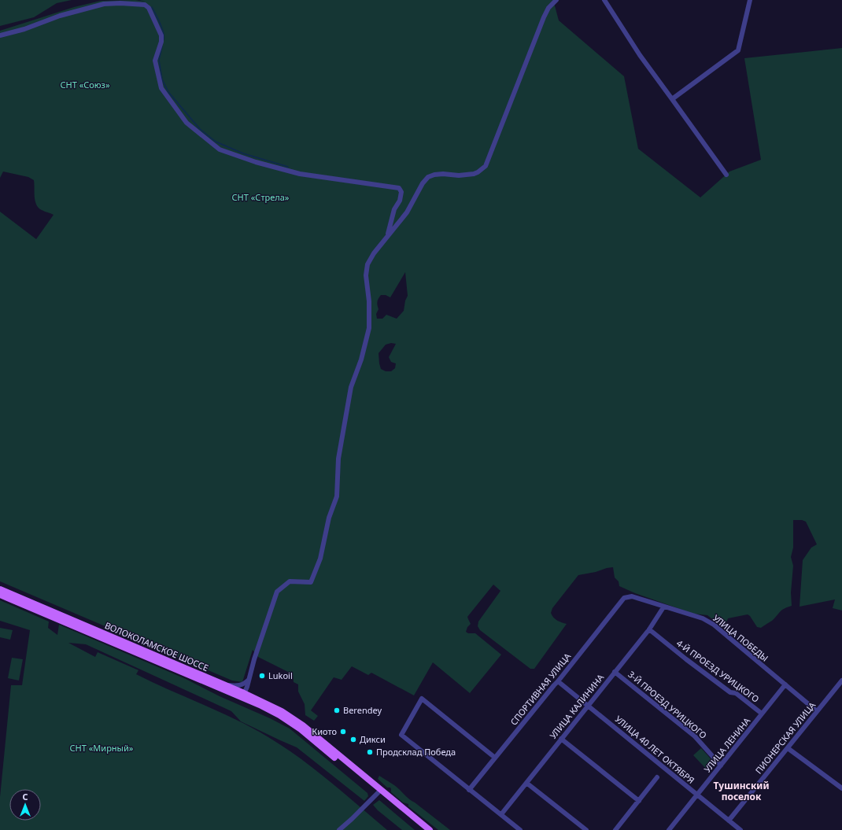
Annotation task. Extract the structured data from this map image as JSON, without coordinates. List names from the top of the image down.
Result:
{
  "streets": {
    "main road": ["ВОЛОКОЛАМСКОЕ ШОССЕ"],
    "street": [
      "УЛИЦА ПОБЕДЫ",
      "4-Й ПРОЕЗД УРИЦКОГО",
      "СПОРТИВНАЯ УЛИЦА",
      "3-Й ПРОЕЗД УРИЦКОГО",
      "УЛИЦА КАЛИНИНА",
      "ПИОНЕРСКАЯ УЛИЦА",
      "УЛИЦА ЛЕНИНА",
      "УЛИЦА 40 ЛЕТ ОКТЯБРЯ"
    ]
  },
  "crossings": [
    ["УЛИЦА ПОБЕДЫ", "СПОРТИВНАЯ УЛИЦА"],
    ["УЛИЦА ПОБЕДЫ", "УЛИЦА КАЛИНИНА"],
    ["УЛИЦА ПОБЕДЫ", "ПИОНЕРСКАЯ УЛИЦА"],
    ["УЛИЦА ПОБЕДЫ", "УЛИЦА ЛЕНИНА"],
    ["4-Й ПРОЕЗД УРИЦКОГО", "УЛИЦА КАЛИНИНА"],
    ["4-Й ПРОЕЗД УРИЦКОГО", "УЛИЦА ЛЕНИНА"],
    ["СПОРТИВНАЯ УЛИЦА", "УЛИЦА 40 ЛЕТ ОКТЯБРЯ"],
    ["3-Й ПРОЕЗД УРИЦКОГО", "УЛИЦА КАЛИНИНА"],
    ["3-Й ПРОЕЗД УРИЦКОГО", "УЛИЦА ЛЕНИНА"],
    ["УЛИЦА КАЛИНИНА", "УЛИЦА 40 ЛЕТ ОКТЯБРЯ"],
    ["ПИОНЕРСКАЯ УЛИЦА", "УЛИЦА 40 ЛЕТ ОКТЯБРЯ"],
    ["УЛИЦА ЛЕНИНА", "УЛИЦА 40 ЛЕТ ОКТЯБРЯ"]
  ],
  "districts": ["Тушинский поселок"],
  "parks": ["СНТ «Союз»", "СНТ «Стрела»", "СНТ «Мирный»"],
  "places": [
    "Lukoil",
    "Berendey",
    "Киото",
    "Дикси",
    "Продсклад Победа"
  ],
  "north": "top"
}
